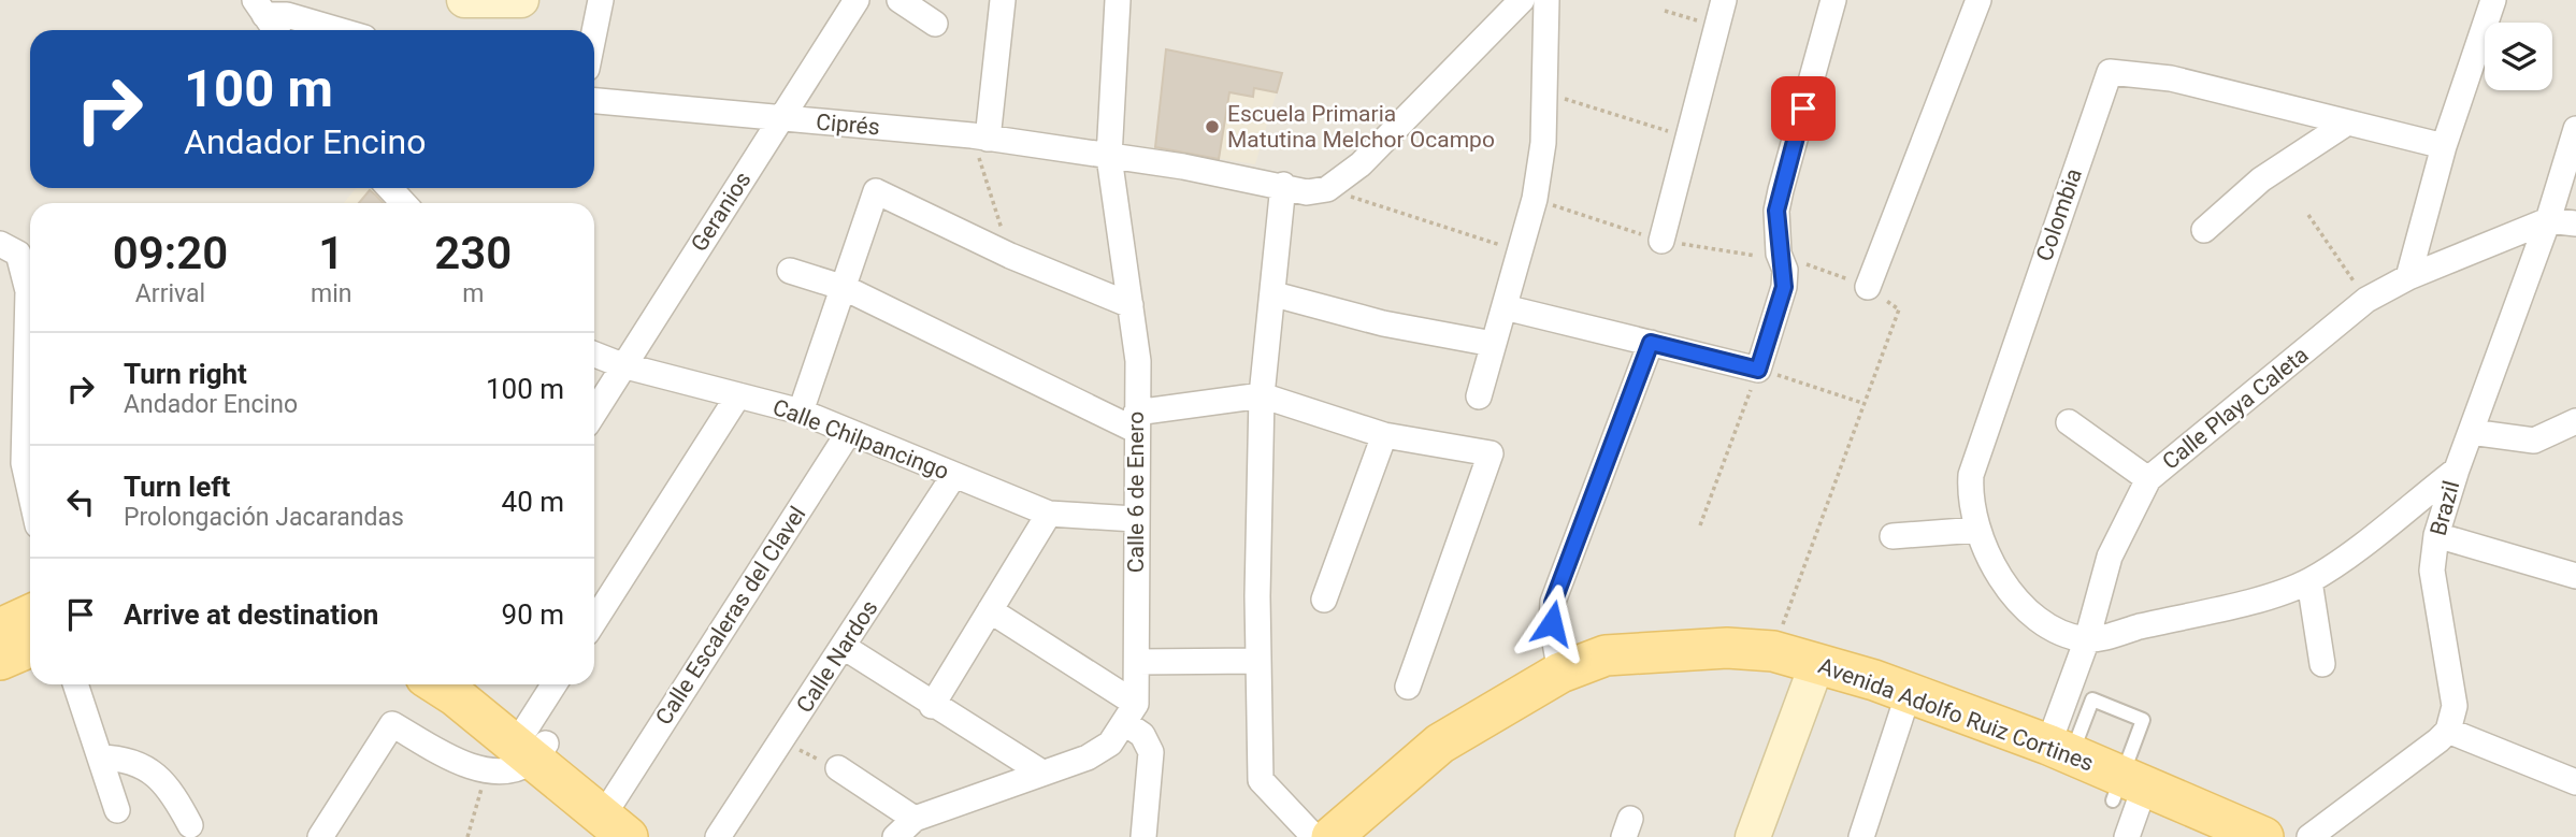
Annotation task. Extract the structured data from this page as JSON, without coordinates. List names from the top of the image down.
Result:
{
  "streets": {
    "main road": ["Avenida Adolfo Ruiz Cortines"],
    "street": [
      "Ciprés",
      "Geranios",
      "Colombia",
      "Calle Playa Caleta",
      "Calle Chilpancingo",
      "Calle 6 de Enero",
      "Brazil",
      "Calle Escaleras del Clavel",
      "Calle Nardos"
    ]
  },
  "crossings": [
    ["Ciprés", "Geranios"],
    ["Ciprés", "Calle 6 de Enero"],
    ["Geranios", "Calle Chilpancingo"],
    ["Colombia", "Calle Playa Caleta"],
    ["Calle Playa Caleta", "Brazil"],
    ["Calle Playa Caleta", "Avenida Adolfo Ruiz Cortines"],
    ["Calle Chilpancingo", "Calle 6 de Enero"],
    ["Calle Chilpancingo", "Calle Escaleras del Clavel"],
    ["Calle Chilpancingo", "Calle Nardos"]
  ],
  "places": ["Escuela Primaria Matutina Melchor Ocampo"],
  "page": {
    "turn": ["100 m", "Andador Encino"],
    "eta": [
      "09:20",
      "Arrival",
      "1",
      "min",
      "230",
      "m"
    ],
    "list": [
      {
        "name": "Turn right",
        "note": "Andador Encino",
        "value": "100 m"
      },
      {
        "name": "Turn left",
        "note": "Prolongación Jacarandas",
        "value": "40 m"
      },
      {
        "name": "Arrive at destination",
        "value": "90 m"
      }
    ]
  }
}
